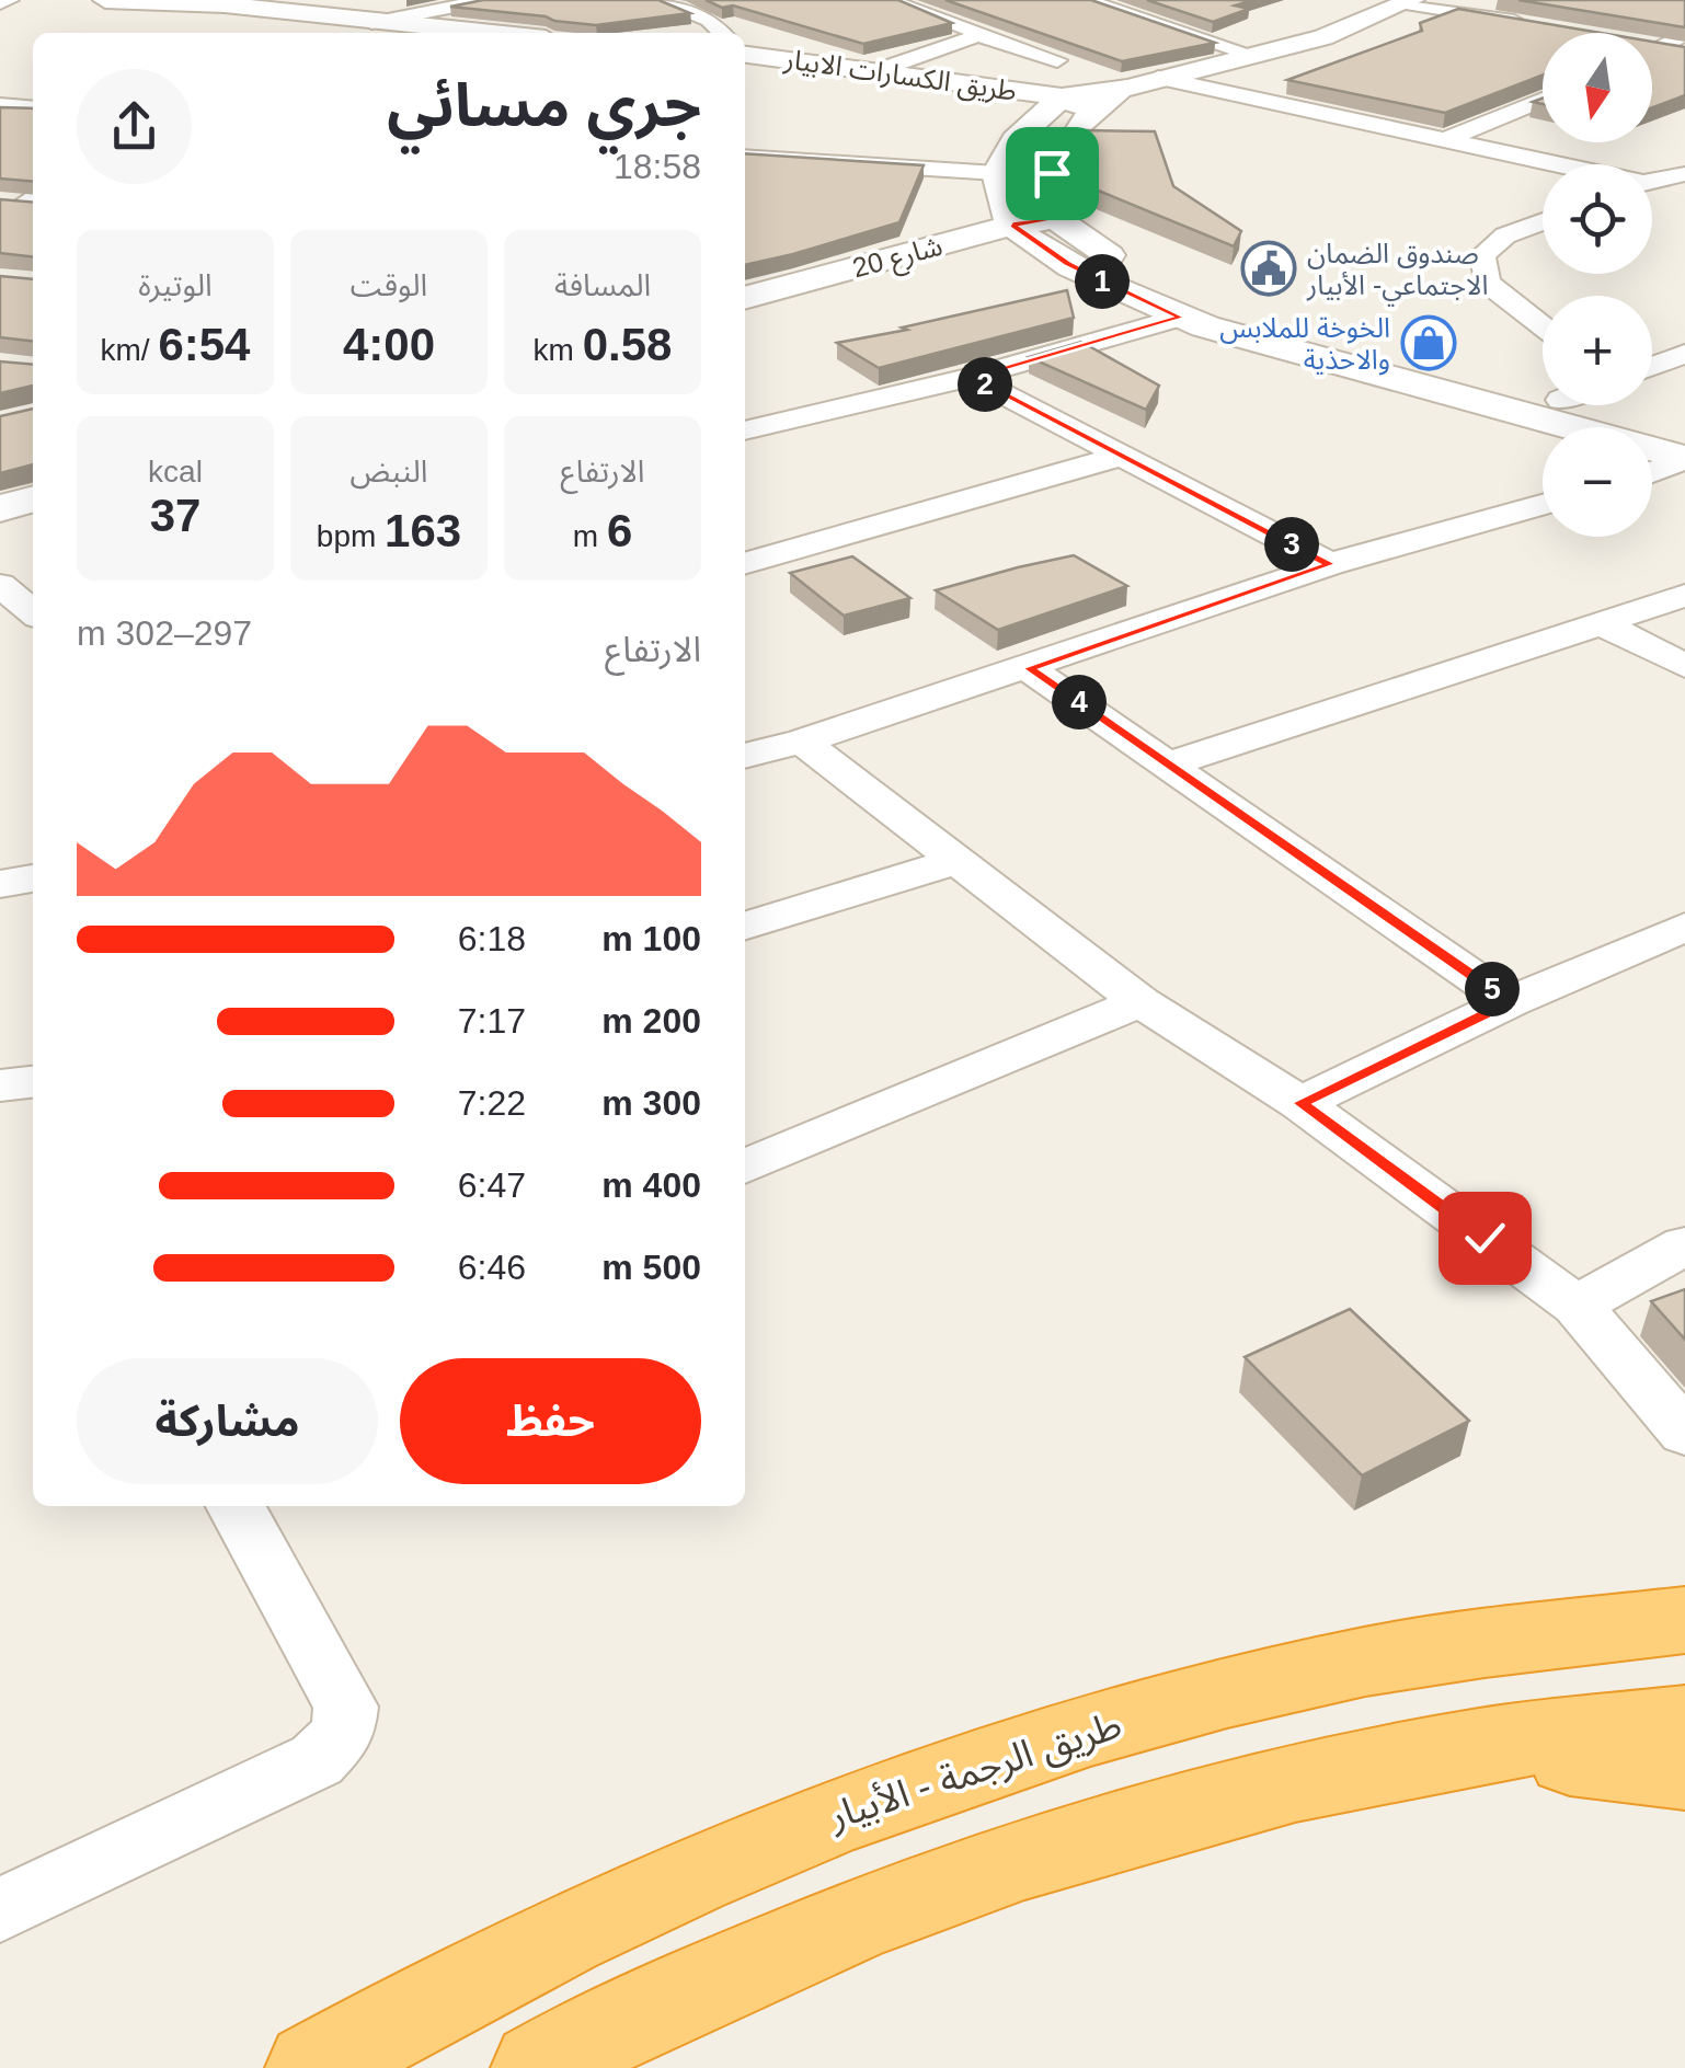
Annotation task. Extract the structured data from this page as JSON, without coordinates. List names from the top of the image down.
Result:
{
  "streets": {
    "highway": ["طريق الرجمة - الأبيار"],
    "street": ["طريق الكسارات الابيار", "شارع 20"]
  },
  "places": {
    "public building": ["صندوق الضمان الاجتماعي- الأبيار"],
    "shop": ["الخوخة للملابس والاحذية"]
  },
  "north": "bottom",
  "page": {
    "map_buttons": ["+", "−"],
    "heading": ["جري مسائي", "18:58"],
    "stats": [
      ["المسافة", "0.58 km"],
      ["الوقت", "4:00"],
      ["الوتيرة", "6:54 /km"],
      ["الارتفاع", "6 m"],
      ["النبض", "163 bpm"],
      ["kcal", "37"]
    ],
    "pins": [
      "1",
      "2",
      "3",
      "4",
      "5"
    ],
    "chart": ["الارتفاع", "297–302 m"],
    "list": [
      {
        "name": "100 m",
        "note": "6:18"
      },
      {
        "name": "200 m",
        "note": "7:17"
      },
      {
        "name": "300 m",
        "note": "7:22"
      },
      {
        "name": "400 m",
        "note": "6:47"
      },
      {
        "name": "500 m",
        "note": "6:46"
      }
    ],
    "buttons": ["حفظ", "مشاركة"]
  }
}
